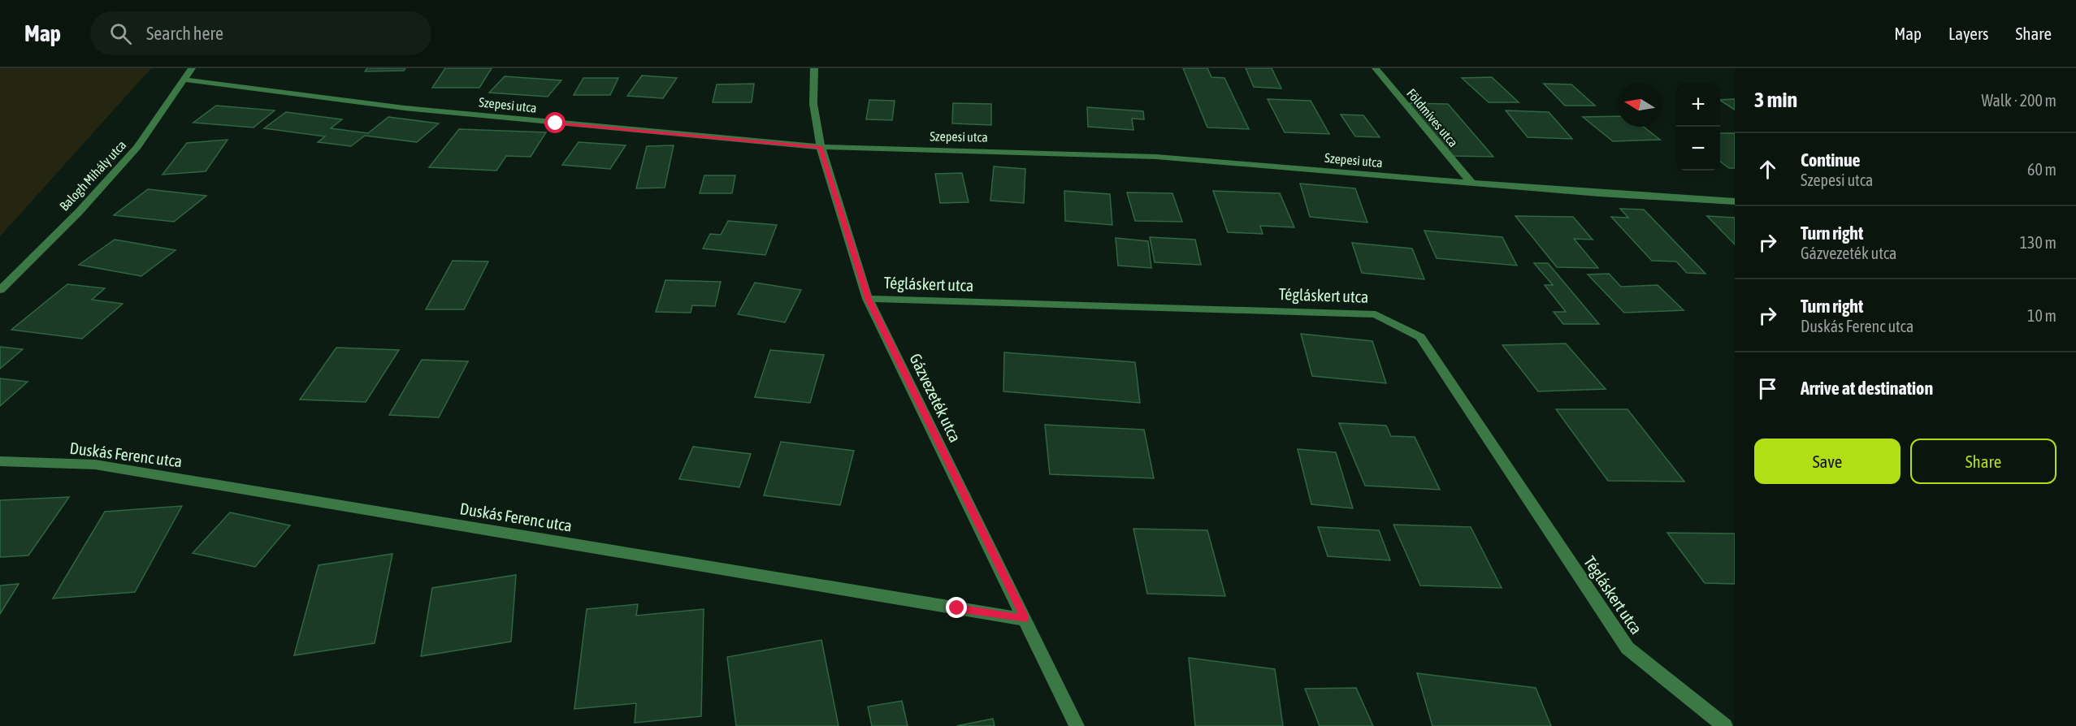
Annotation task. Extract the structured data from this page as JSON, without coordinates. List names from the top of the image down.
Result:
{
  "streets": {
    "street": [
      "Szepesi utca",
      "Földmíves utca",
      "Balogh Mihály utca",
      "Tégláskert utca",
      "Gázvezeték utca",
      "Duskás Ferenc utca"
    ]
  },
  "crossings": [
    ["Szepesi utca", "Földmíves utca"],
    ["Szepesi utca", "Balogh Mihály utca"],
    ["Szepesi utca", "Gázvezeték utca"],
    ["Tégláskert utca", "Gázvezeték utca"],
    ["Gázvezeték utca", "Duskás Ferenc utca"]
  ],
  "north": "left",
  "page": {
    "header": "Map",
    "search": "Search here",
    "nav": ["Map", "Layers", "Share"],
    "heading": ["3 min", "Walk · 200 m"],
    "map_buttons": ["+", "−"],
    "list": [
      ["Continue", "Szepesi utca", "60 m"],
      ["Turn right", "Gázvezeték utca", "130 m"],
      ["Turn right", "Duskás Ferenc utca", "10 m"],
      "Arrive at destination"
    ],
    "buttons": ["Save", "Share"]
  }
}
